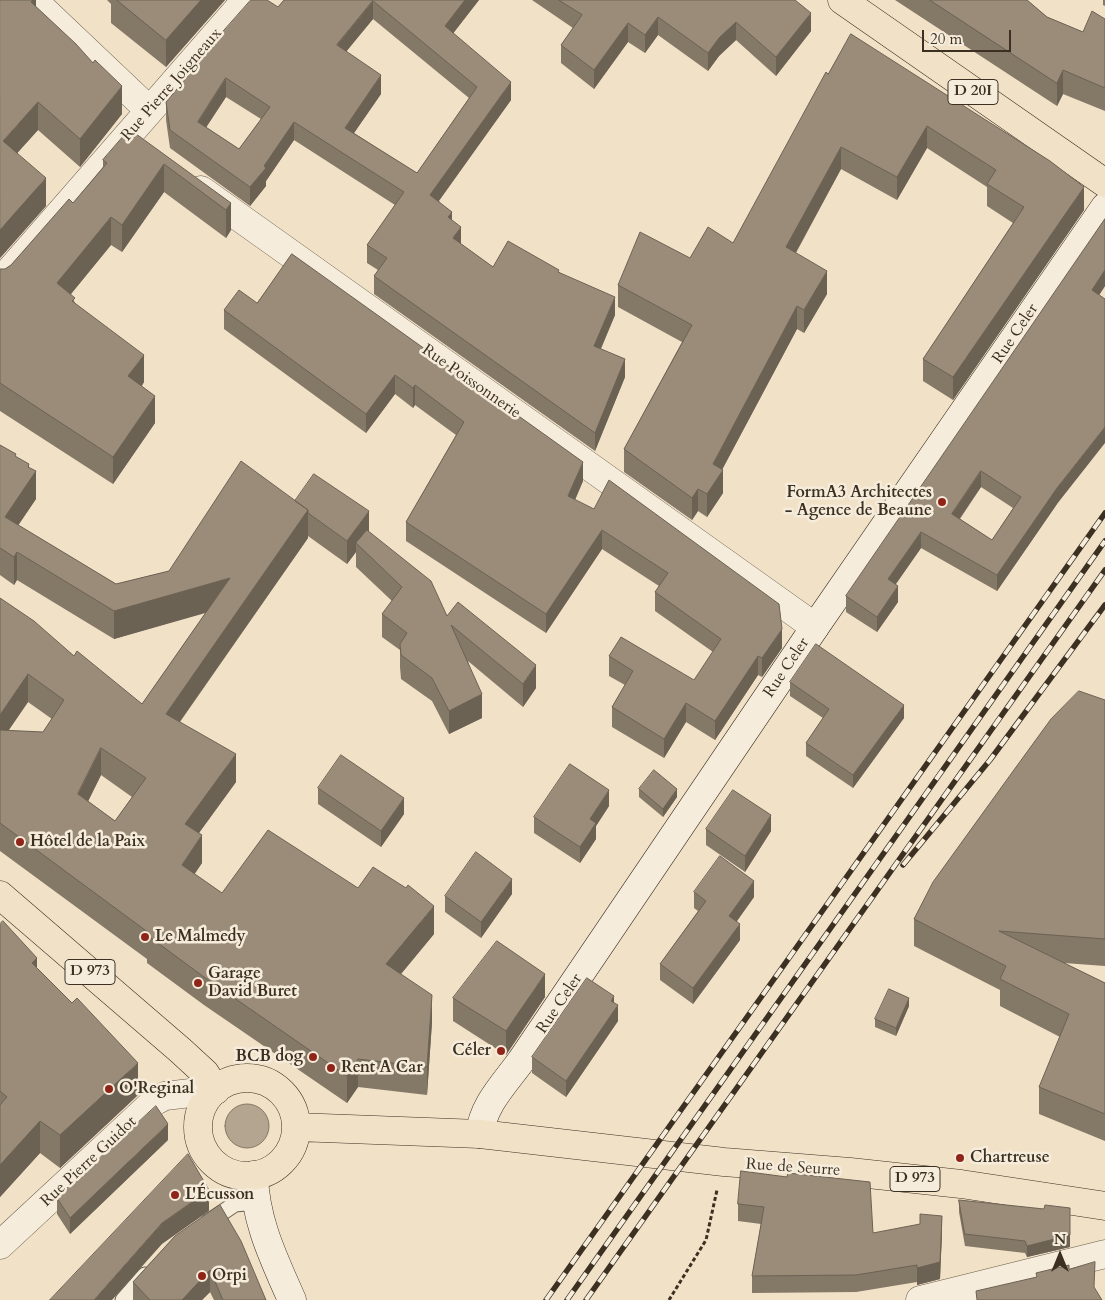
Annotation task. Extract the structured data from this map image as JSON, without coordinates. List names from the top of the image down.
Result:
{
  "streets": {
    "main road": ["D 20I", "D 973", "Rue de Seurre"],
    "street": [
      "Rue Pierre Joigneaux",
      "Rue Celer",
      "Rue Poissonnerie",
      "Rue Pierre Guidot"
    ]
  },
  "crossings": [
    ["Rue Celer", "Rue Poissonnerie"],
    ["Rue Celer", "D 973"],
    ["Rue Celer", "Rue de Seurre"],
    ["D 973", "Rue Pierre Guidot"],
    ["D 973", "Rue de Seurre"]
  ],
  "places": [
    "FormA3 Architectes - Agence de Beaune",
    "Hôtel de la Paix",
    "Le Malmedy",
    "Garage David Buret",
    "Céler",
    "BCB dog",
    "Rent A Car",
    "O'Reginal",
    "Chartreuse",
    "L'Écusson",
    "Orpi"
  ],
  "scale_bar": "20 m",
  "north": "top"
}
